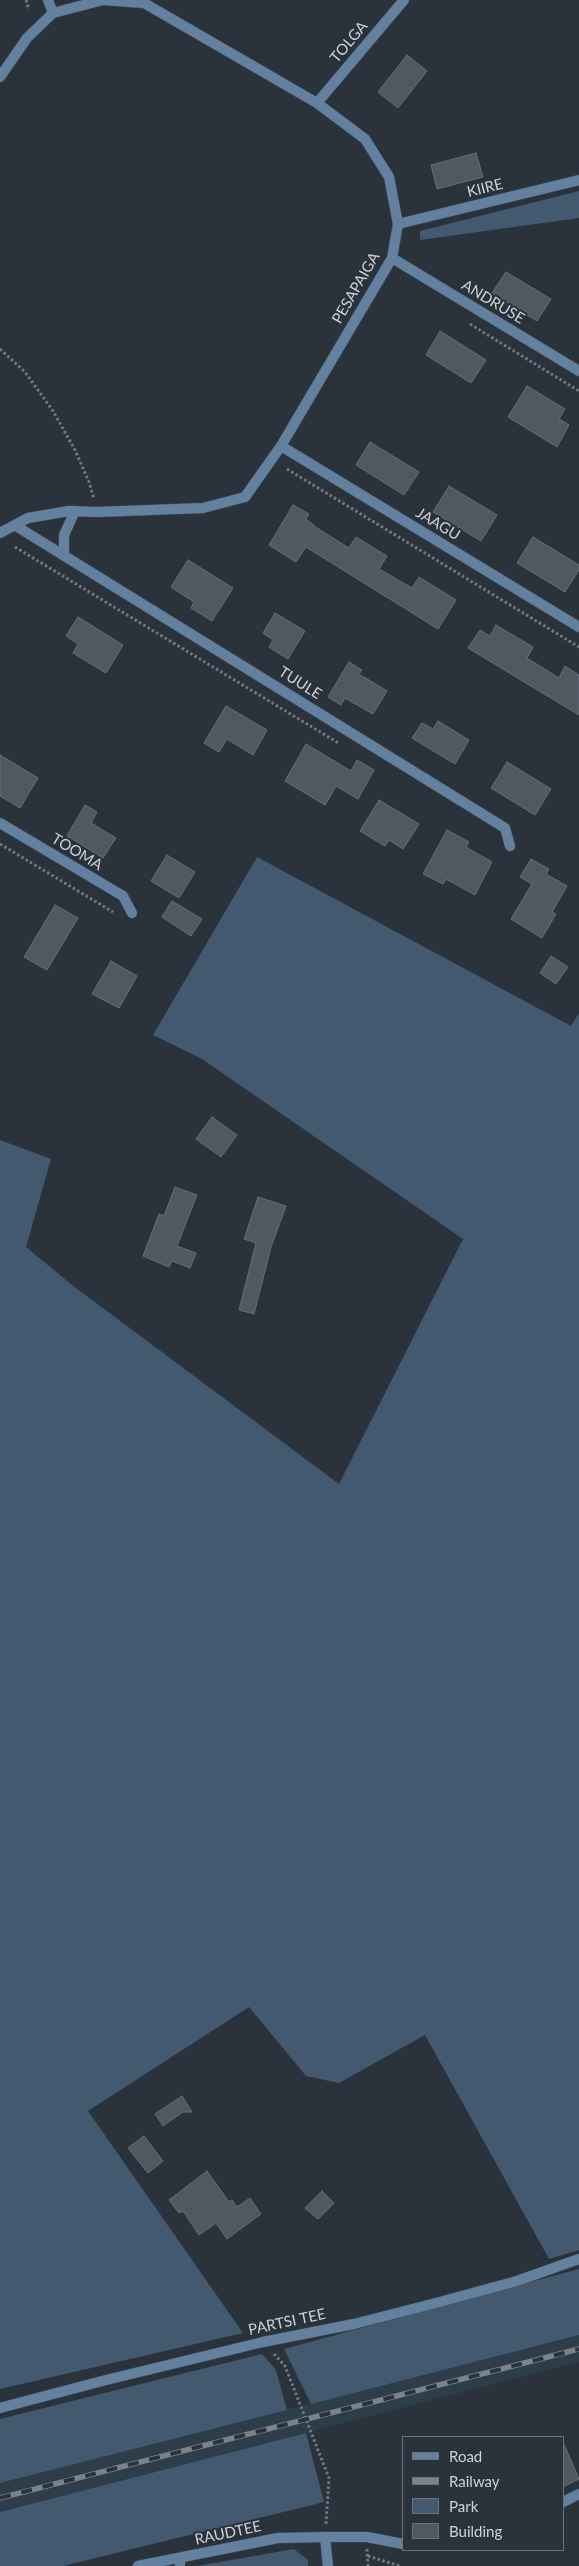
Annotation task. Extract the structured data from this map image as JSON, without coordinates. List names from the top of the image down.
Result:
{
  "streets": {
    "street": [
      "TOLGA",
      "KIIRE",
      "PESAPAIGA",
      "ANDRUSE",
      "JAAGU",
      "TUULE",
      "TOOMA",
      "PARTSI TEE",
      "RAUDTEE"
    ]
  },
  "crossings": [
    ["TOLGA", "PESAPAIGA"],
    ["KIIRE", "PESAPAIGA"],
    ["PESAPAIGA", "ANDRUSE"],
    ["PESAPAIGA", "JAAGU"],
    ["PESAPAIGA", "TUULE"]
  ],
  "legend": [
    "Road",
    "Railway",
    "Park",
    "Building"
  ]
}
